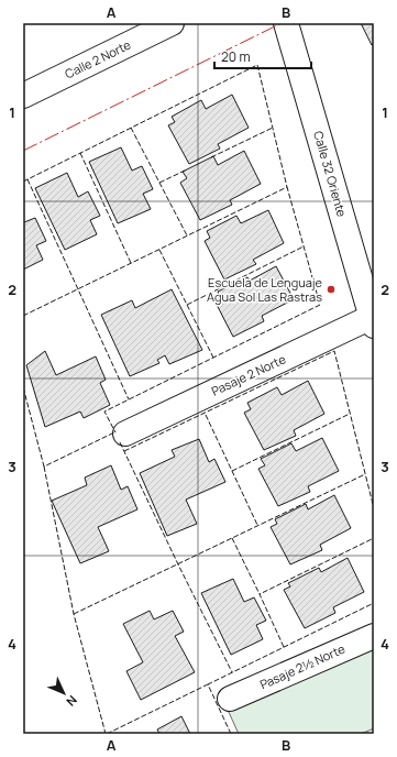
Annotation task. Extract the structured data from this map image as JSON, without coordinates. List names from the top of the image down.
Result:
{
  "streets": {
    "street": [
      "Calle 2 Norte",
      "Calle 32 Oriente",
      "Pasaje 2 Norte",
      "Pasaje 2½ Norte"
    ]
  },
  "crossings": [
    ["Calle 32 Oriente", "Pasaje 2 Norte"]
  ],
  "places": ["Escuela de Lenguaje Agua Sol Las Rastras"],
  "scale_bar": "20 m",
  "north": "bottom right",
  "grid": {
    "columns": ["A", "B"],
    "rows": [
      "1",
      "2",
      "3",
      "4"
    ]
  }
}
